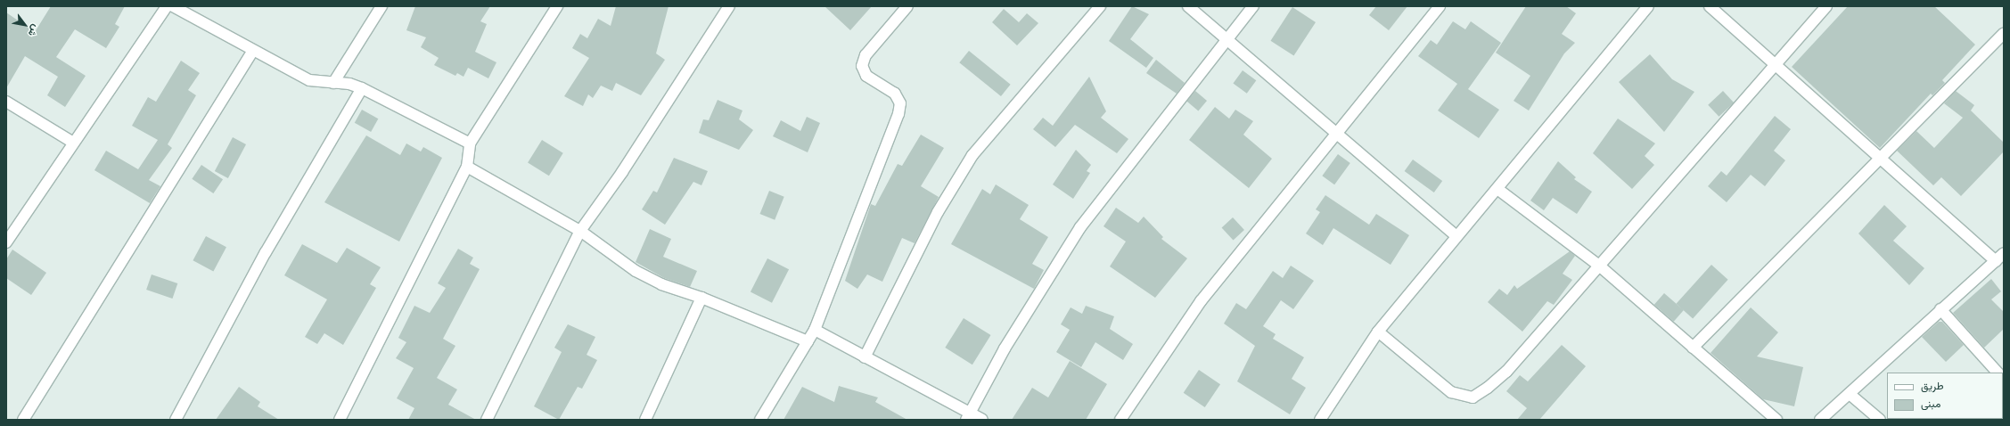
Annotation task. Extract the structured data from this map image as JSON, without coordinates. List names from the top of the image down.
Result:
{
  "legend": ["طريق", "مبنى"],
  "north": "bottom right"
}
